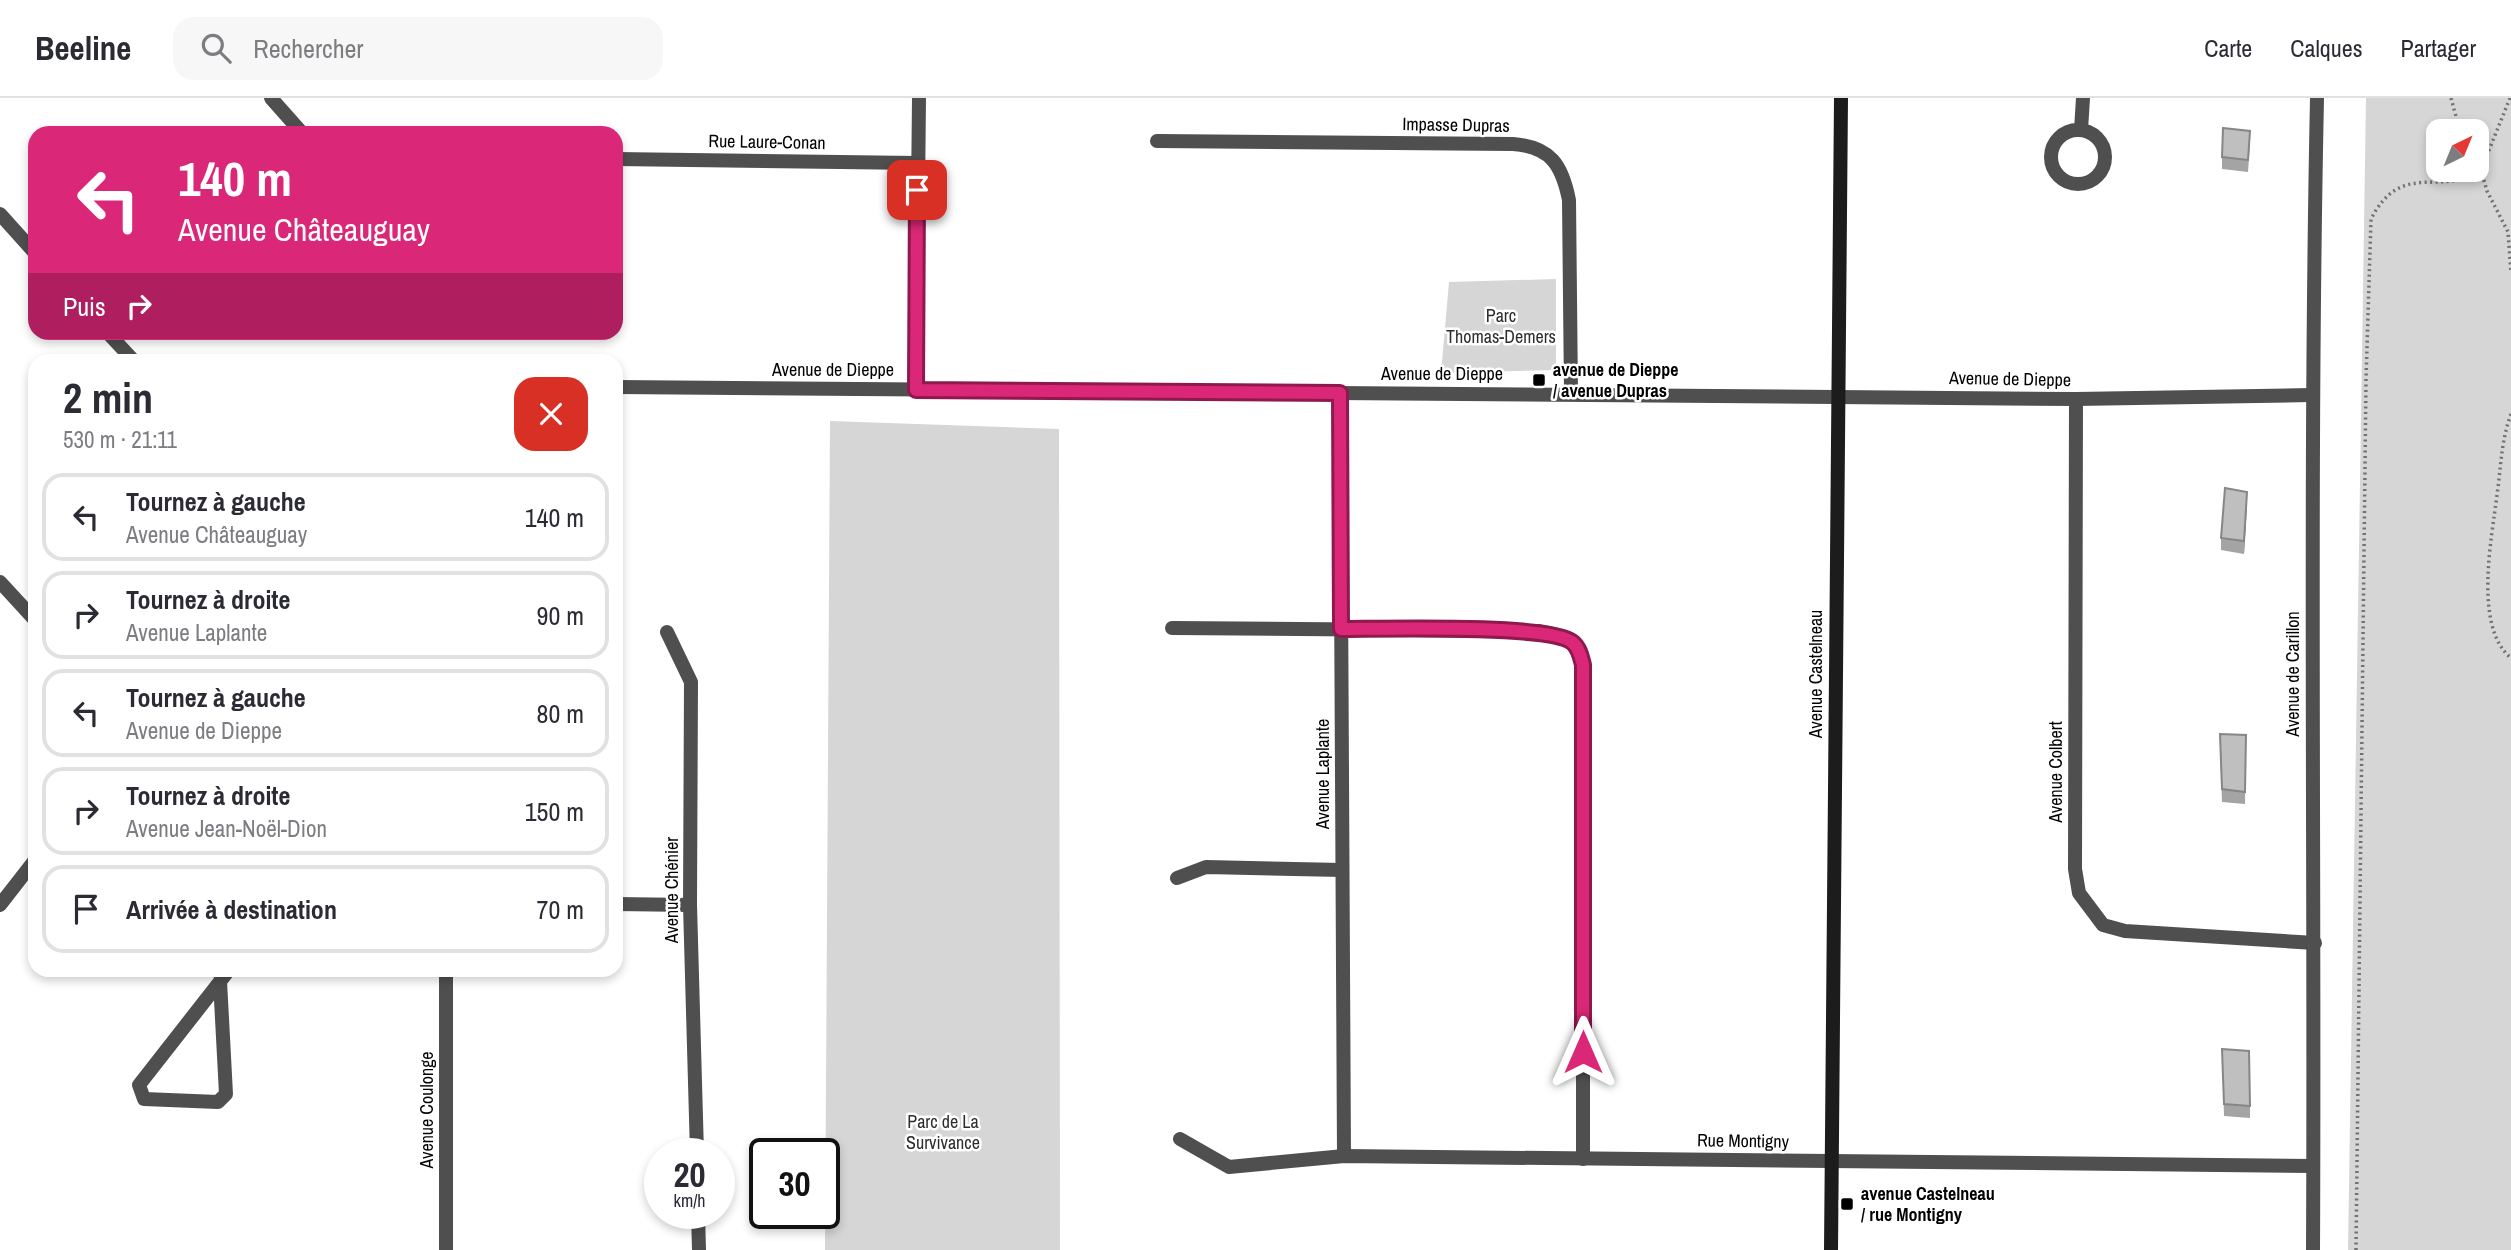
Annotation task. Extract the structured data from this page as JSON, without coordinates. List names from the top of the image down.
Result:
{
  "streets": {
    "street": [
      "Impasse Dupras",
      "Rue Laure-Conan",
      "Avenue de Dieppe",
      "Avenue Castelneau",
      "Avenue de Carillon",
      "Avenue Colbert",
      "Avenue Laplante",
      "Avenue Chénier",
      "Avenue Coulonge",
      "Rue Montigny"
    ]
  },
  "crossings": [
    ["Impasse Dupras", "Avenue de Dieppe"],
    ["Avenue de Dieppe", "Avenue Castelneau"],
    ["Avenue de Dieppe", "Avenue de Carillon"],
    ["Avenue de Dieppe", "Avenue Colbert"],
    ["Avenue de Dieppe", "Avenue Laplante"],
    ["Avenue Castelneau", "Rue Montigny"],
    ["Avenue de Carillon", "Avenue Colbert"],
    ["Avenue de Carillon", "Rue Montigny"],
    ["Avenue Laplante", "Rue Montigny"]
  ],
  "parks": ["Parc Thomas-Demers", "Parc de La Survivance"],
  "places": {
    "transit": ["avenue de Dieppe / avenue Dupras", "avenue Castelneau / rue Montigny"]
  },
  "north": "top right",
  "page": {
    "header": "Beeline",
    "search": "Rechercher",
    "nav": ["Carte", "Calques", "Partager"],
    "turn": ["140 m", "Avenue Châteauguay"],
    "then": "Puis",
    "heading": ["2 min", "530 m · 21:11"],
    "list": [
      {
        "name": "Tournez à gauche",
        "note": "Avenue Châteauguay",
        "value": "140 m"
      },
      {
        "name": "Tournez à droite",
        "note": "Avenue Laplante",
        "value": "90 m"
      },
      {
        "name": "Tournez à gauche",
        "note": "Avenue de Dieppe",
        "value": "80 m"
      },
      {
        "name": "Tournez à droite",
        "note": "Avenue Jean-Noël-Dion",
        "value": "150 m"
      },
      {
        "name": "Arrivée à destination",
        "value": "70 m"
      }
    ],
    "speed": "20 km/h",
    "limit": "30"
  }
}
